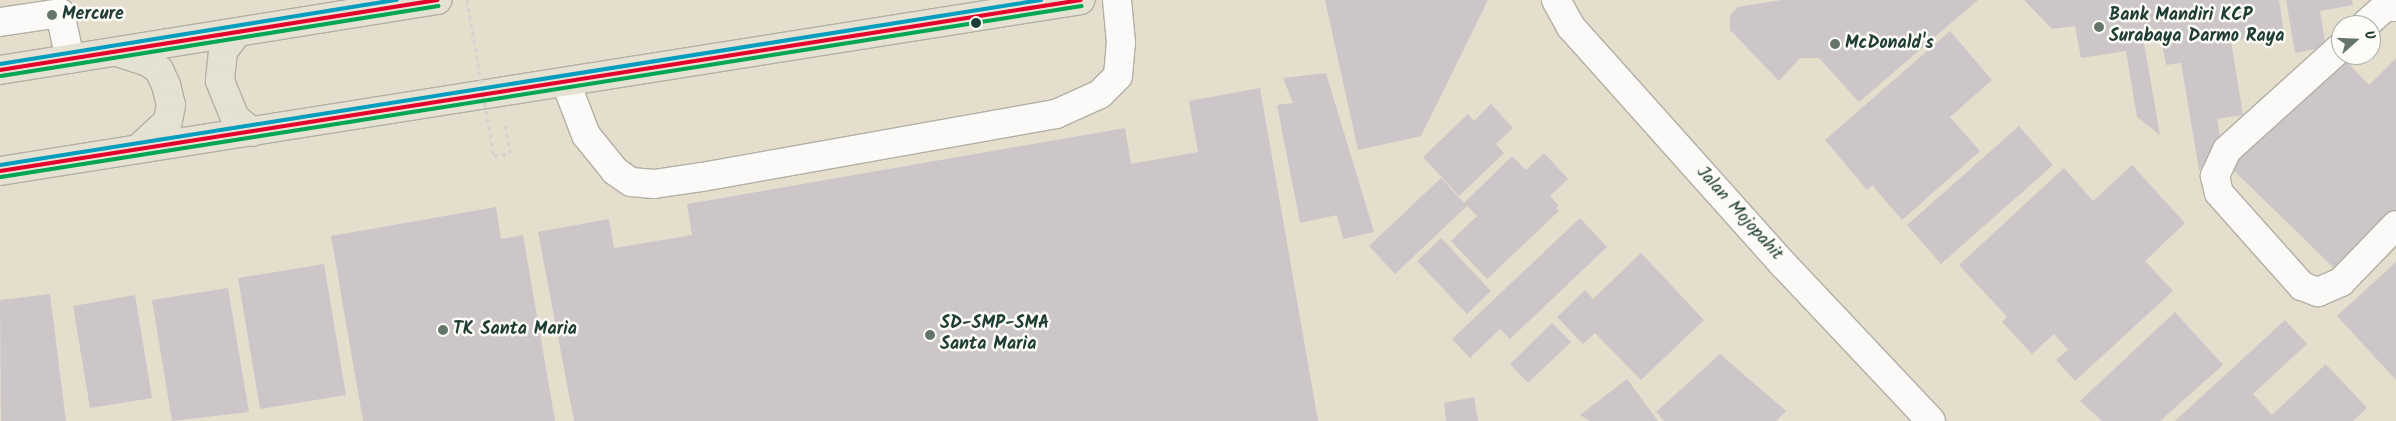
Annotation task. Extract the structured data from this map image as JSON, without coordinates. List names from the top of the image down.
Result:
{
  "streets": {
    "street": ["Jalan Mojopahit"]
  },
  "places": [
    "Mercure",
    "Bank Mandiri KCP Surabaya Darmo Raya",
    "McDonald's",
    "TK Santa Maria",
    "SD-SMP-SMA Santa Maria"
  ],
  "north": "right"
}
